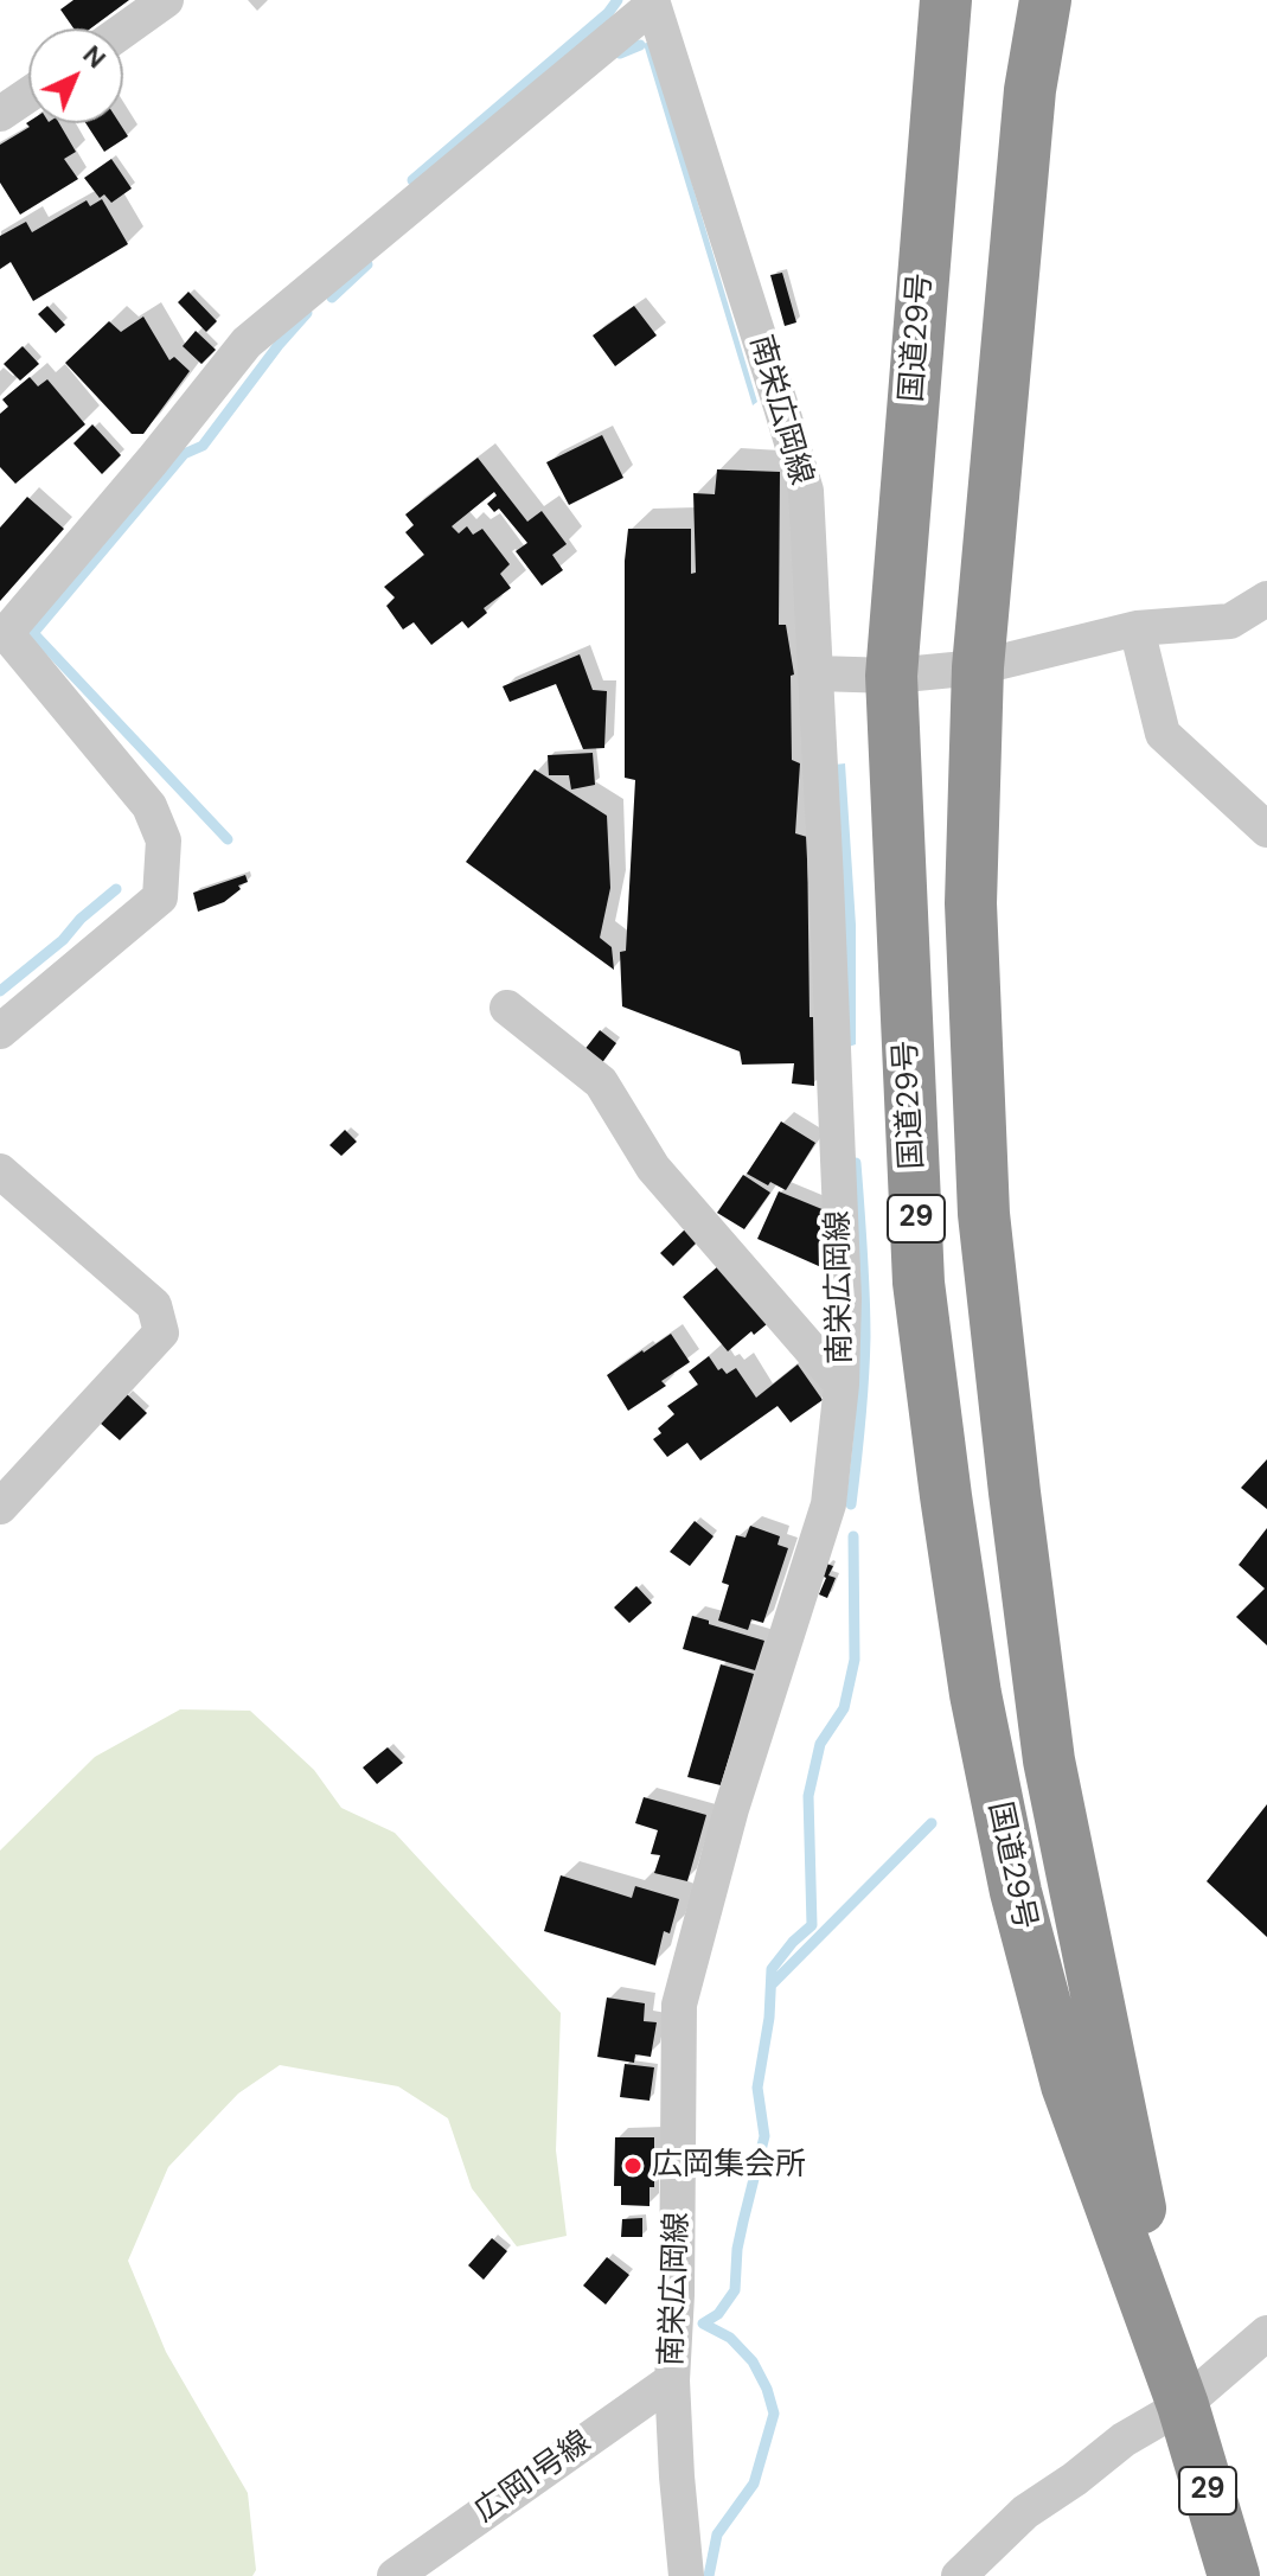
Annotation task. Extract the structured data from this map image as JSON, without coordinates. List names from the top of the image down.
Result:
{
  "streets": {
    "highway": ["国道29号", "29"],
    "street": ["南栄広岡線", "広岡1号線"]
  },
  "crossings": [
    ["南栄広岡線", "広岡1号線"]
  ],
  "places": ["広岡集会所"],
  "north": "top right"
}
